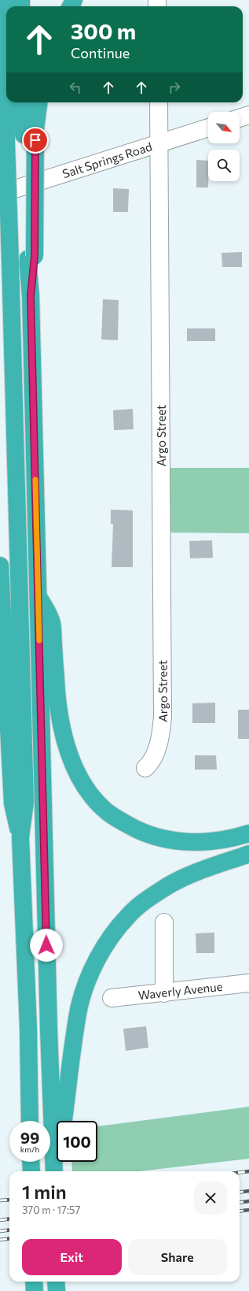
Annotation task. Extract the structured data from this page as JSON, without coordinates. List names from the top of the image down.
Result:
{
  "streets": {
    "street": ["Salt Springs Road", "Argo Street", "Waverly Avenue"]
  },
  "crossings": [
    ["Salt Springs Road", "Argo Street"]
  ],
  "north": "bottom right",
  "page": {
    "turn": ["300 m", "Continue"],
    "speed": "99 km/h",
    "limit": "100",
    "heading": ["1 min", "370 m · 17:57"],
    "buttons": ["Exit", "Share"]
  }
}
